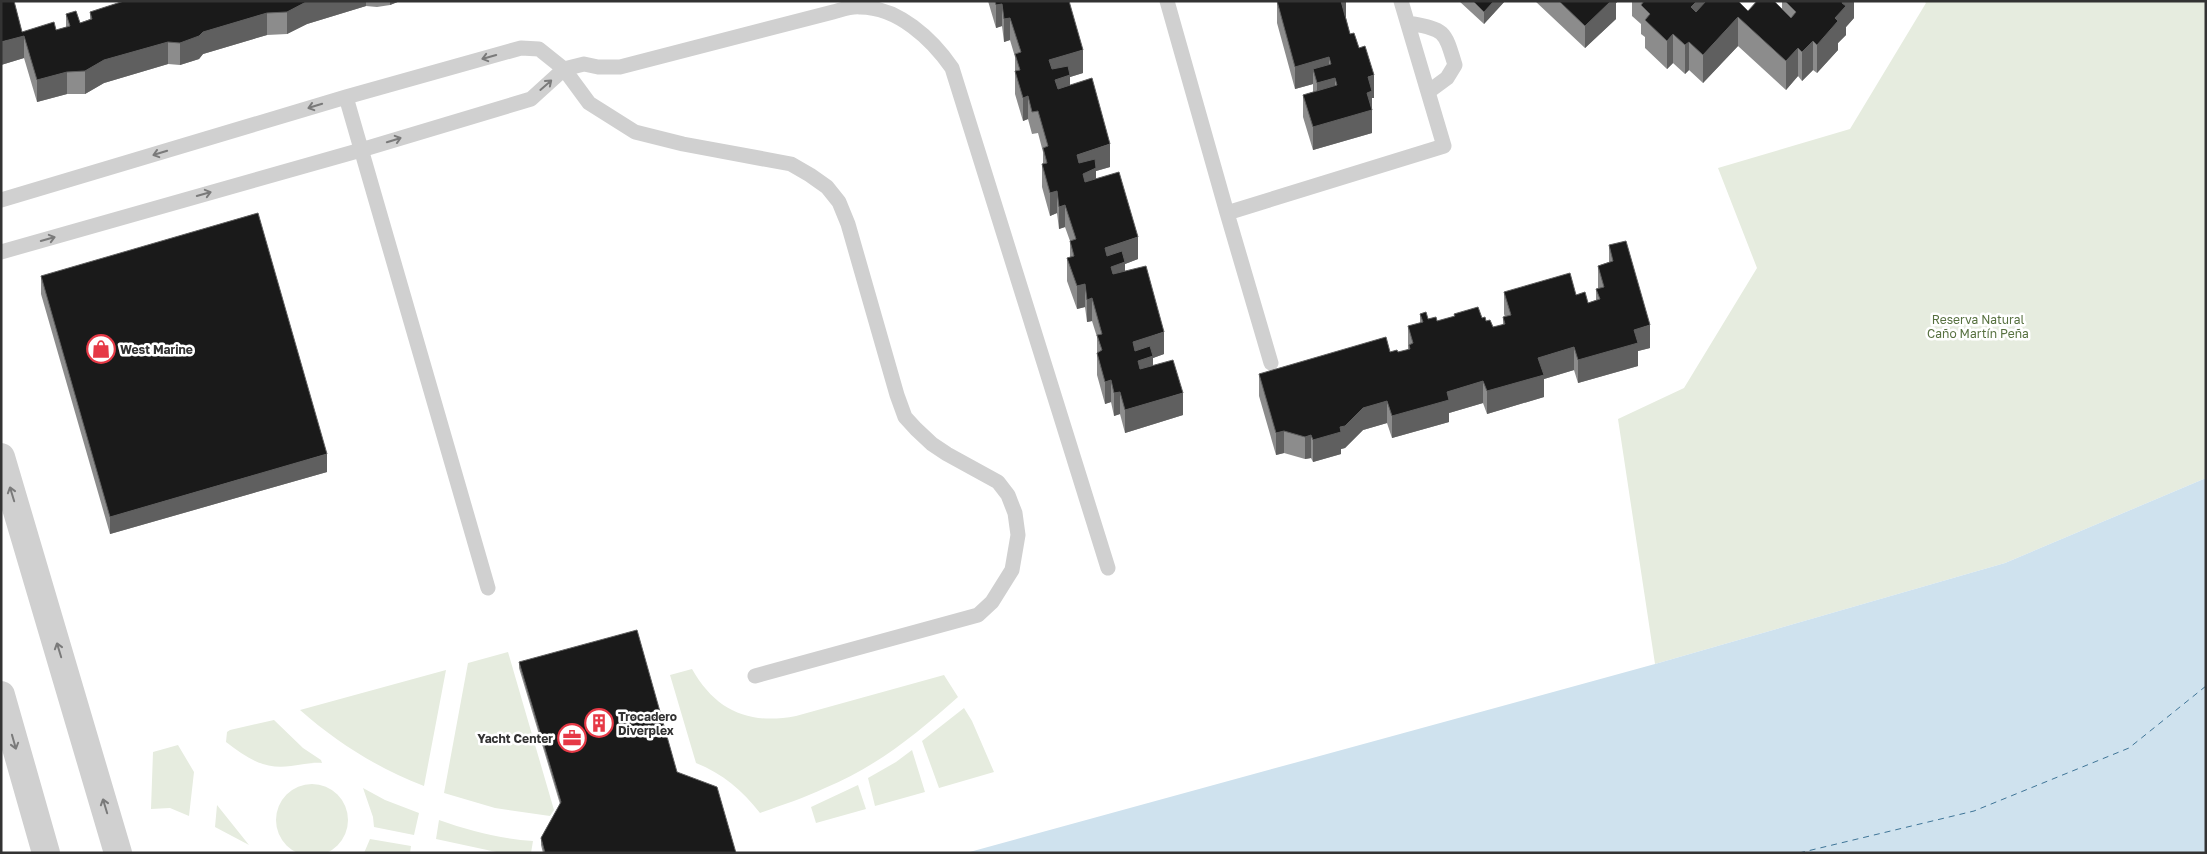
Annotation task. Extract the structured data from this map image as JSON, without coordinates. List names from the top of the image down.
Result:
{
  "parks": ["Reserva Natural Caño Martín Peña"],
  "places": {
    "shop": ["West Marine"],
    "building": ["Trocadero Diverplex"],
    "office": ["Yacht Center"]
  }
}
